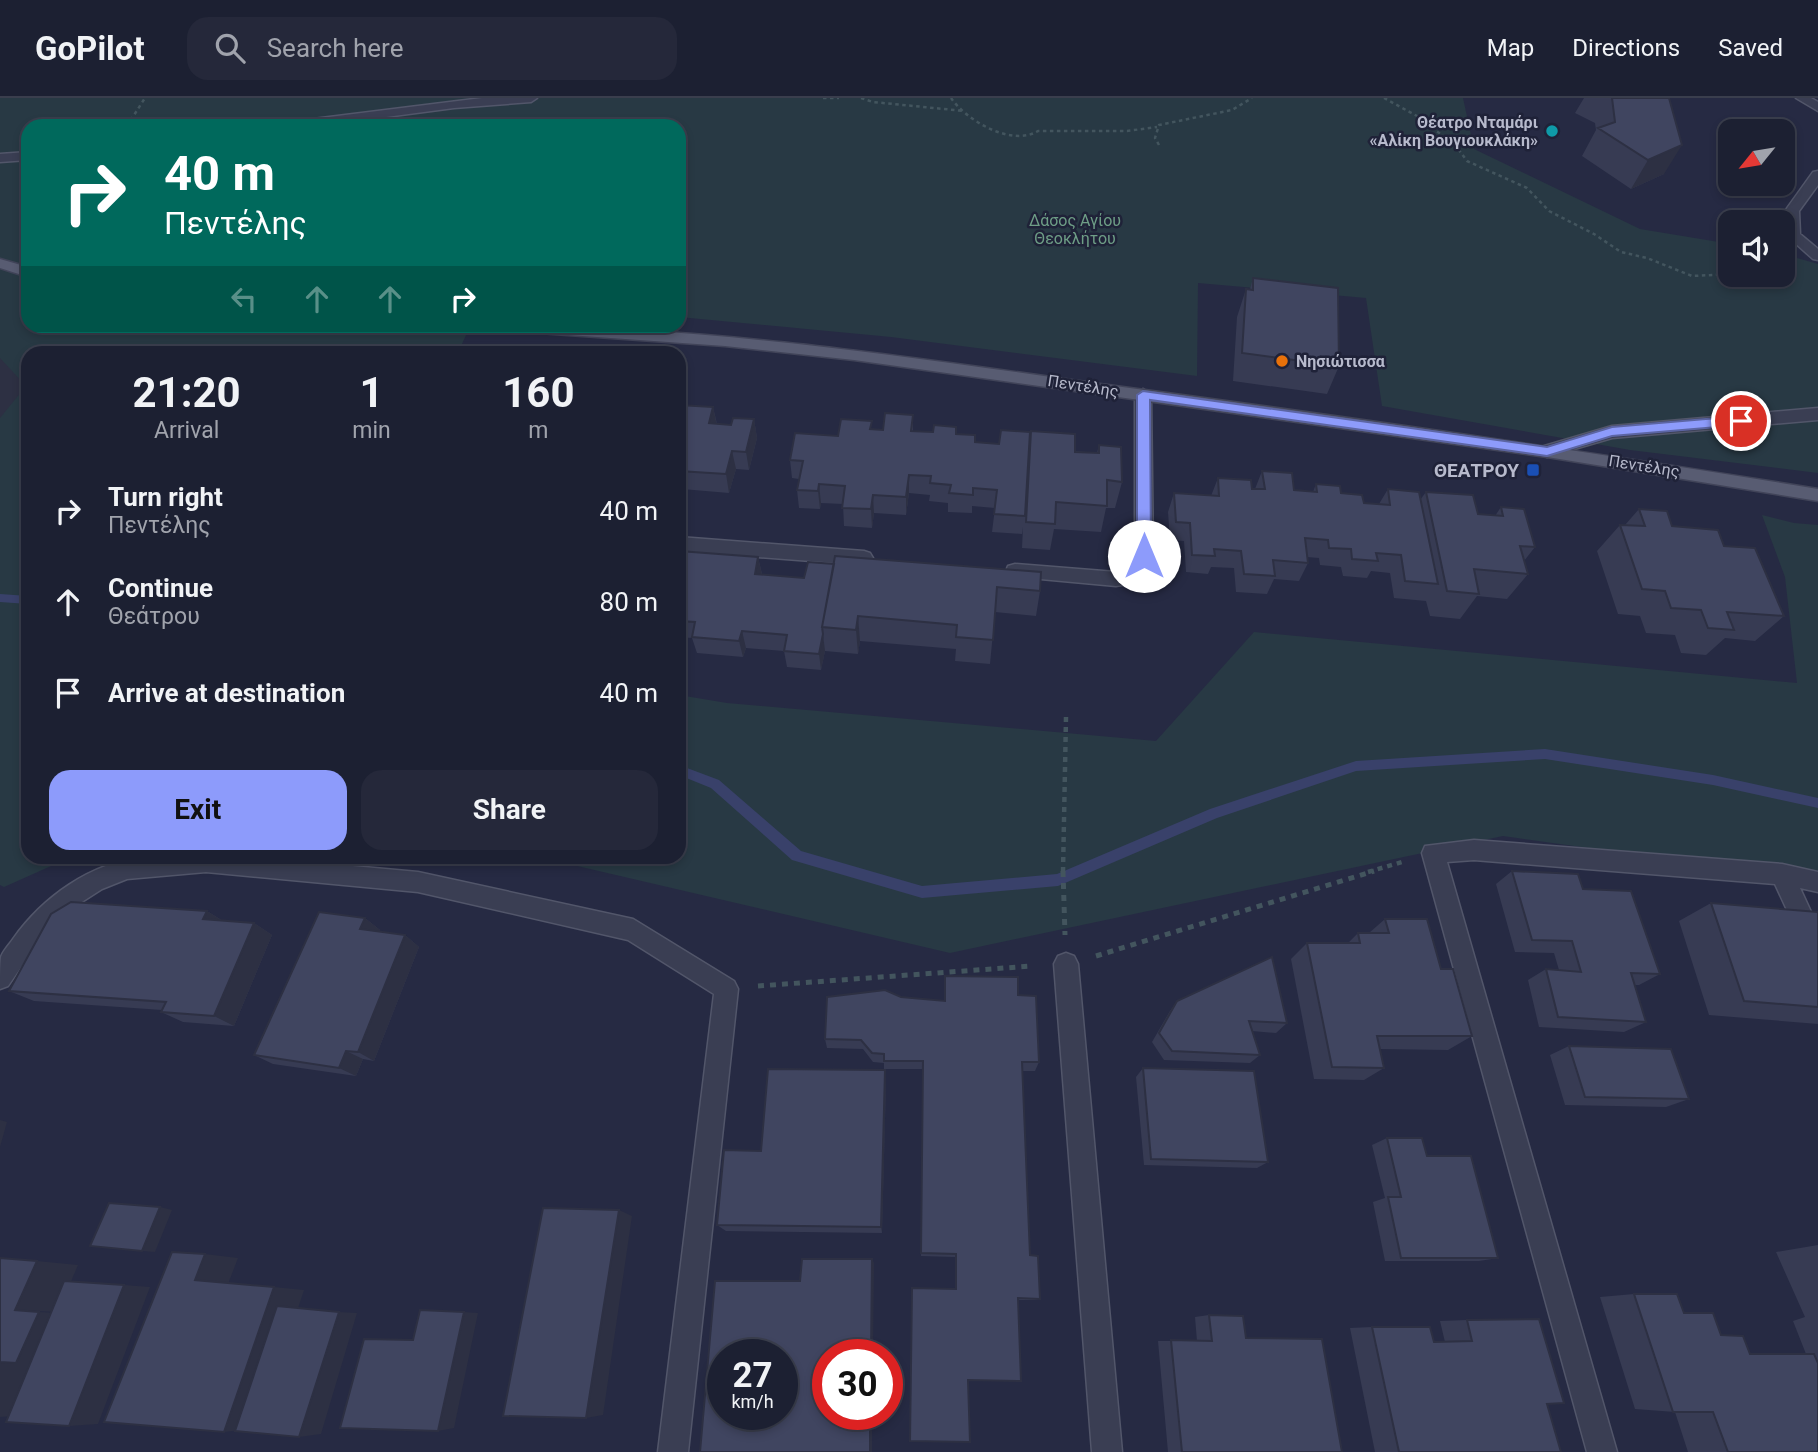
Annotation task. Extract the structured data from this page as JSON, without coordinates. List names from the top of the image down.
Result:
{
  "streets": {
    "main road": ["Πεντέλης"]
  },
  "parks": ["Δάσος Αγίου Θεοκλήτου"],
  "places": {
    "other": ["Θέατρο Νταμάρι «Αλίκη Βουγιουκλάκη»", "Νησιώτισσα"],
    "transit": ["ΘΕΑΤΡΟΥ"]
  },
  "north": "bottom left",
  "page": {
    "header": "GoPilot",
    "search": "Search here",
    "nav": ["Map", "Directions", "Saved"],
    "turn": ["40 m", "Πεντέλης"],
    "eta": [
      "21:20",
      "Arrival",
      "1",
      "min",
      "160",
      "m"
    ],
    "list": [
      {
        "name": "Turn right",
        "note": "Πεντέλης",
        "value": "40 m"
      },
      {
        "name": "Continue",
        "note": "Θεάτρου",
        "value": "80 m"
      },
      {
        "name": "Arrive at destination",
        "value": "40 m"
      }
    ],
    "buttons": ["Exit", "Share"],
    "speed": "27 km/h",
    "limit": "30"
  }
}
